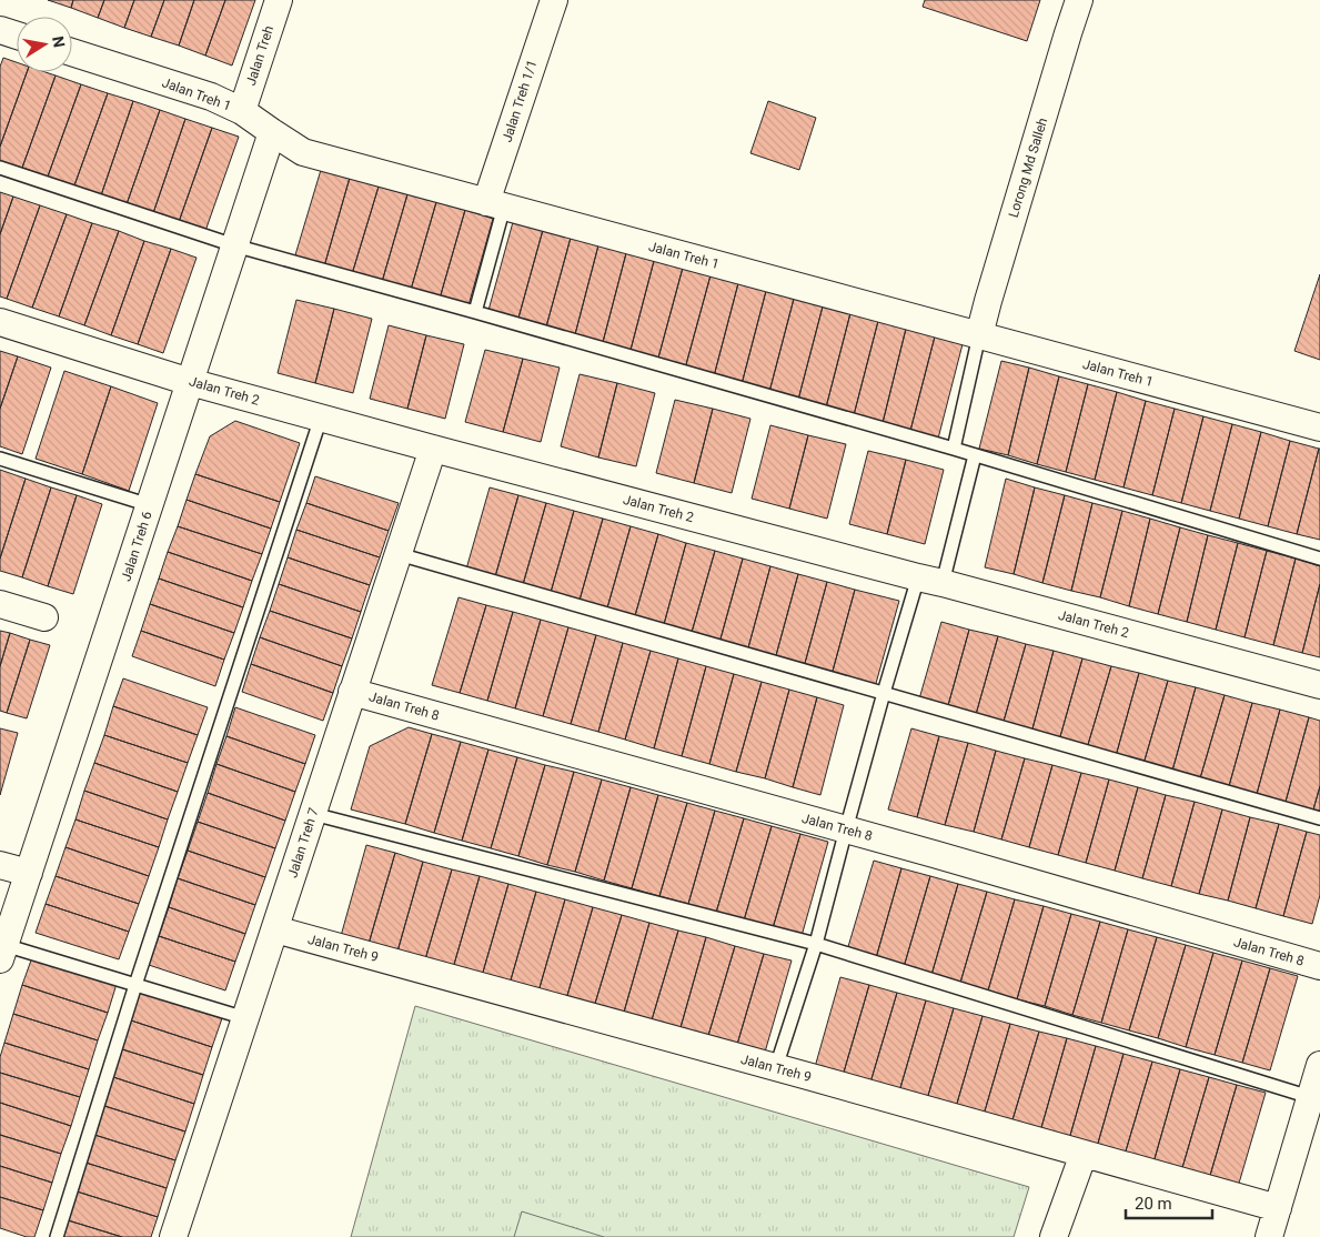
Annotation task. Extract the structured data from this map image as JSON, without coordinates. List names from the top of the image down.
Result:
{
  "streets": {
    "street": [
      "Jalan Treh",
      "Jalan Treh 1",
      "Jalan Treh 1/1",
      "Lorong Md Salleh",
      "Jalan Treh 2",
      "Jalan Treh 6",
      "Jalan Treh 8",
      "Jalan Treh 7",
      "Jalan Treh 9"
    ]
  },
  "crossings": [
    ["Jalan Treh", "Jalan Treh 1"],
    ["Jalan Treh 1", "Jalan Treh 1/1"],
    ["Jalan Treh 1", "Lorong Md Salleh"],
    ["Jalan Treh 1", "Jalan Treh 6"],
    ["Jalan Treh 2", "Jalan Treh 6"],
    ["Jalan Treh 2", "Jalan Treh 7"],
    ["Jalan Treh 8", "Jalan Treh 7"],
    ["Jalan Treh 7", "Jalan Treh 9"]
  ],
  "scale_bar": "20 m",
  "north": "right"
}
